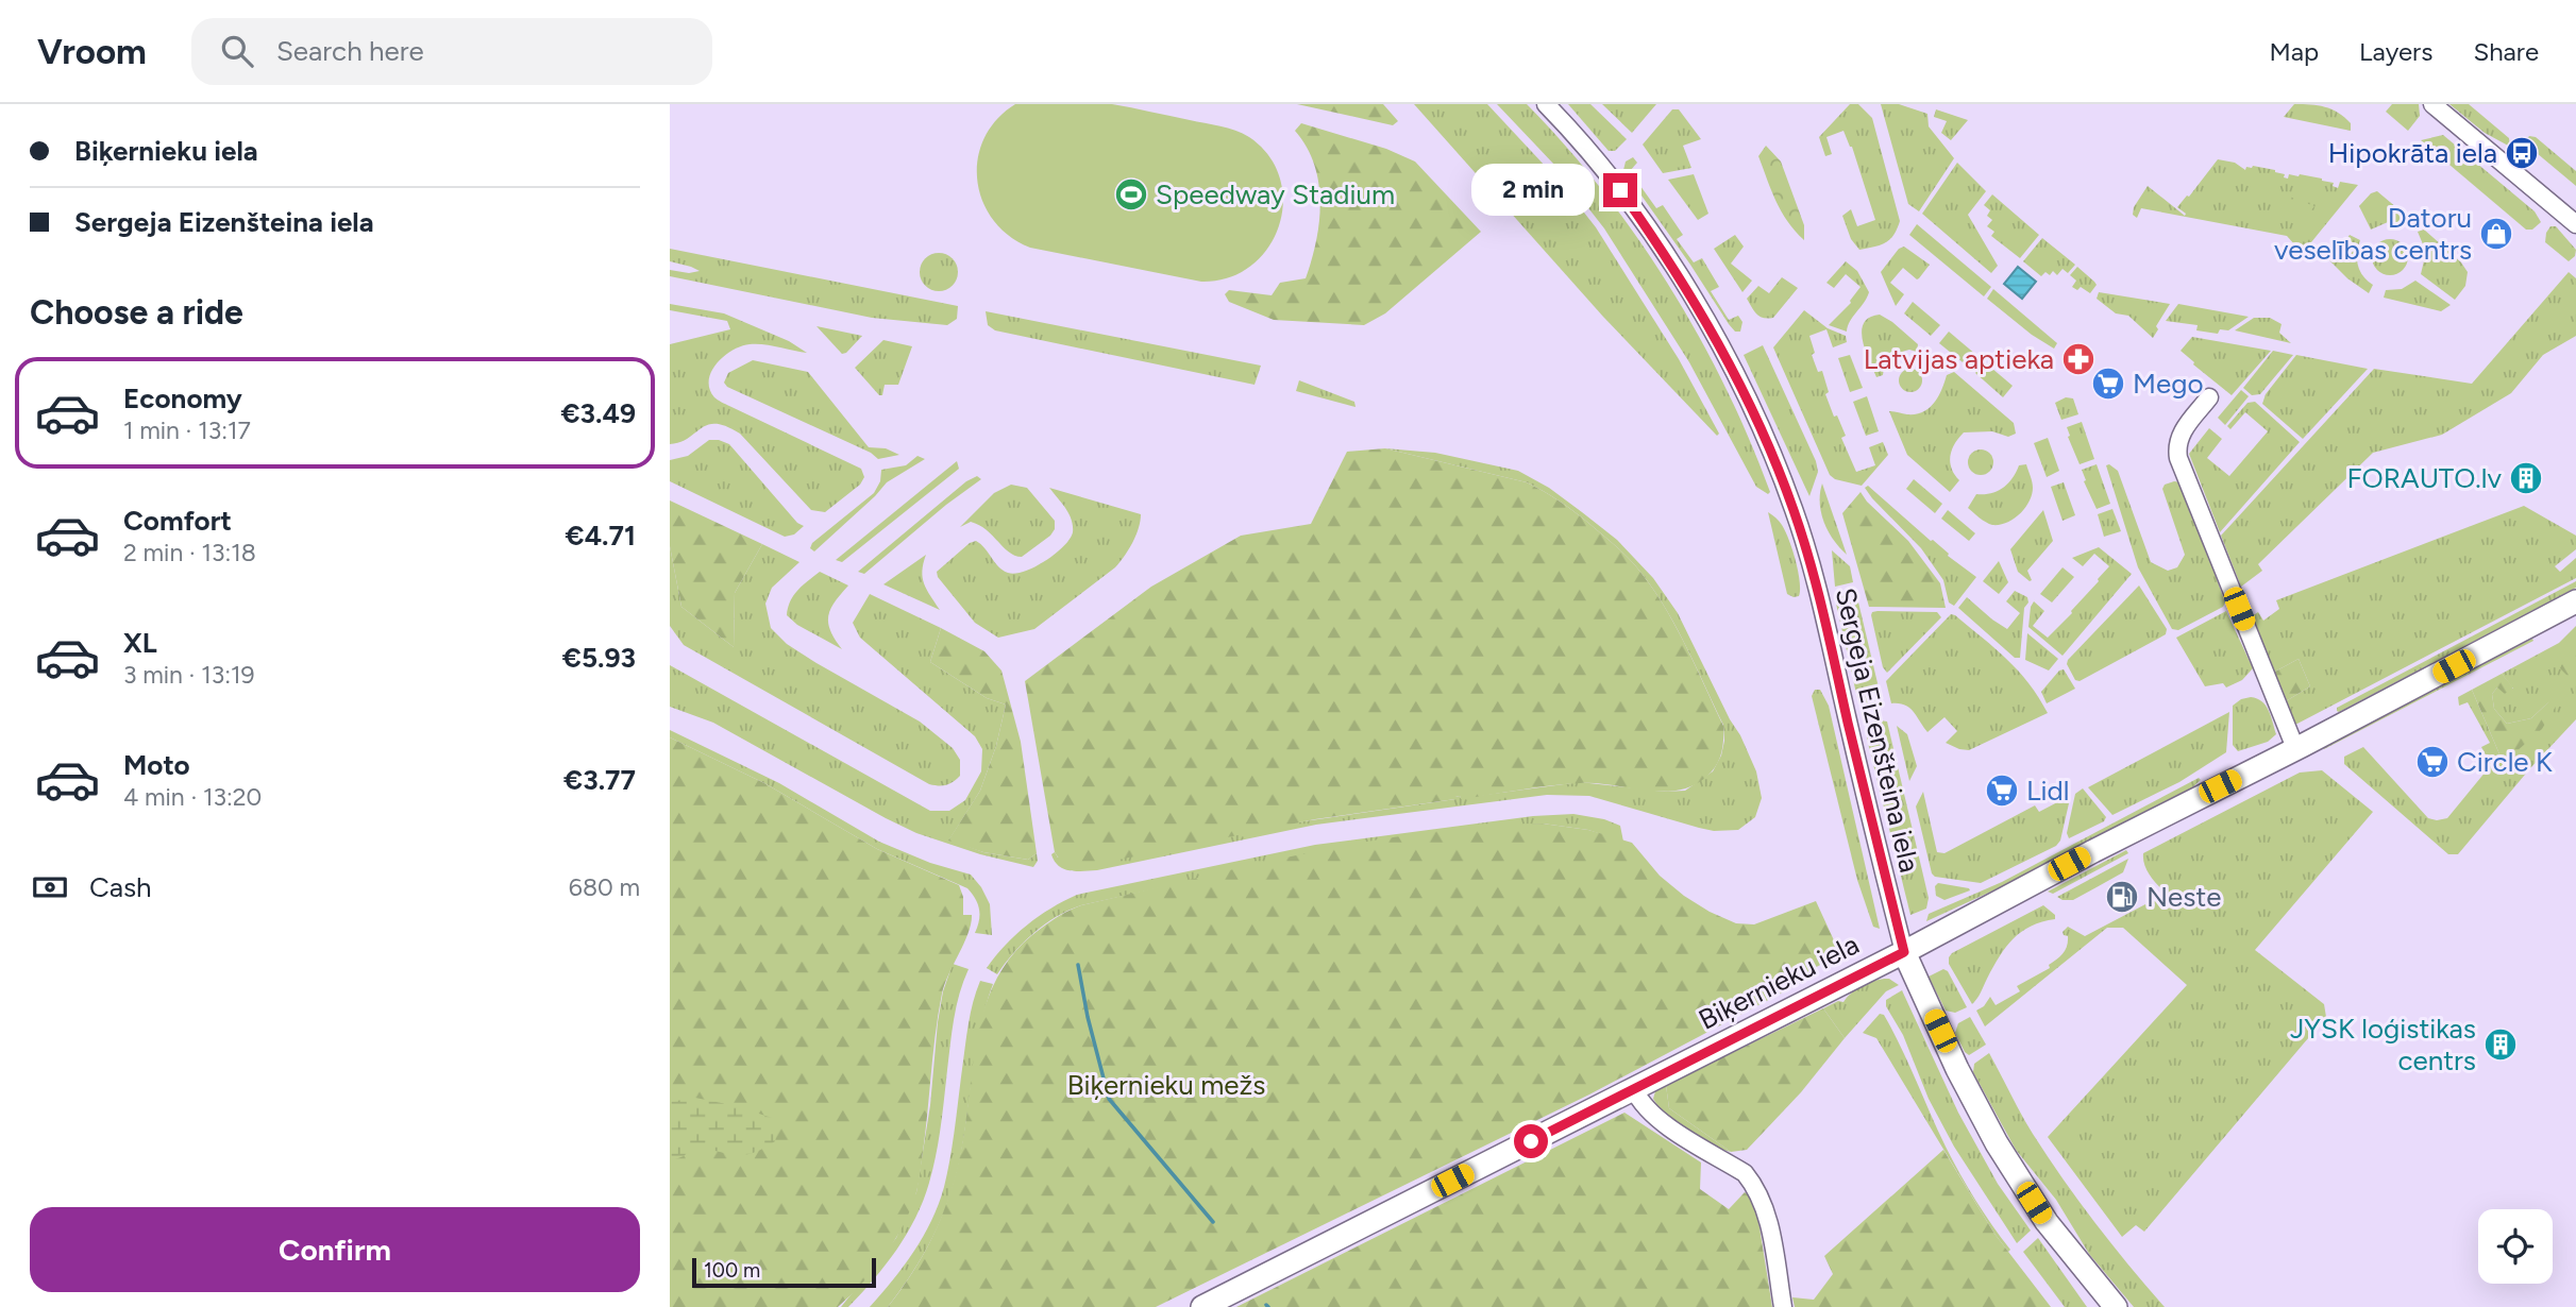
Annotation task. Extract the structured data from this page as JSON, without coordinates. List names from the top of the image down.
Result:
{
  "streets": {
    "main road": ["Biķernieku iela"],
    "street": ["Sergeja Eizenšteina iela"]
  },
  "crossings": [
    ["Sergeja Eizenšteina iela", "Biķernieku iela"]
  ],
  "parks": ["Biķernieku mežs"],
  "places": {
    "bus stop": ["Hipokrāta iela"],
    "sports": ["Speedway Stadium"],
    "shop": ["Datoru veselības centrs"],
    "pharmacy": ["Latvijas aptieka"],
    "supermarket": ["Mego", "Circle K", "Lidl"],
    "building": ["FORAUTO.lv", "JYSK loģistikas centrs"],
    "fuel station": ["Neste"]
  },
  "scale_bar": "100 m",
  "page": {
    "header": "Vroom",
    "search": "Search here",
    "nav": ["Map", "Layers", "Share"],
    "banner": ["Biķernieku iela", "Sergeja Eizenšteina iela"],
    "bubble": "2 min",
    "heading": "Choose a ride",
    "list": [
      {
        "name": "Economy",
        "note": "1 min · 13:17",
        "value": "€3.49"
      },
      {
        "name": "Comfort",
        "note": "2 min · 13:18",
        "value": "€4.71"
      },
      {
        "name": "XL",
        "note": "3 min · 13:19",
        "value": "€5.93"
      },
      {
        "name": "Moto",
        "note": "4 min · 13:20",
        "value": "€3.77"
      }
    ],
    "pay": ["Cash", "680 m"],
    "buttons": "Confirm",
    "scale": "100 m"
  }
}
